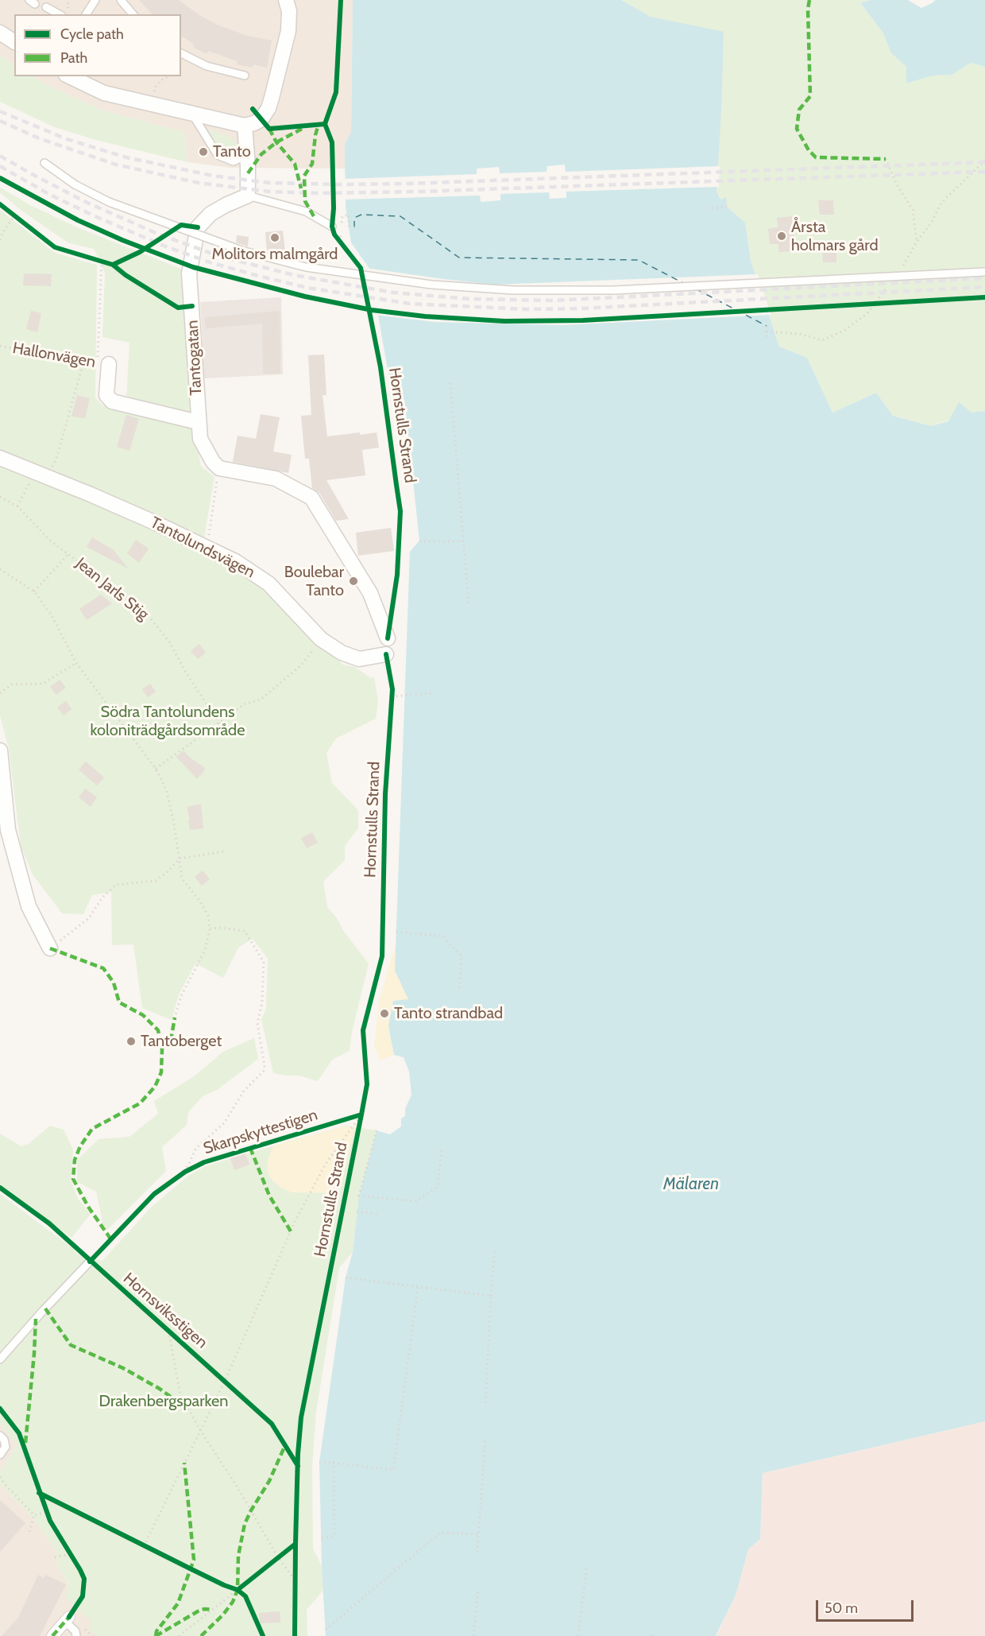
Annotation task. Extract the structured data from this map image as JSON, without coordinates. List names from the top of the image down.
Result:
{
  "streets": {
    "street": ["Tantogatan", "Tantolundsvägen"],
    "path": ["Hallonvägen", "Jean Jarls Stig"],
    "cycle path": ["Hornstulls Strand", "Skarpskyttestigen", "Hornsviksstigen"]
  },
  "water": ["Mälaren"],
  "parks": ["Södra Tantolundens koloniträdgårdsområde", "Drakenbergsparken"],
  "places": [
    "Tanto",
    "Årsta holmars gård",
    "Molitors malmgård",
    "Boulebar Tanto",
    "Tanto strandbad",
    "Tantoberget"
  ],
  "legend": ["Cycle path", "Path"],
  "scale_bar": "50 m"
}
